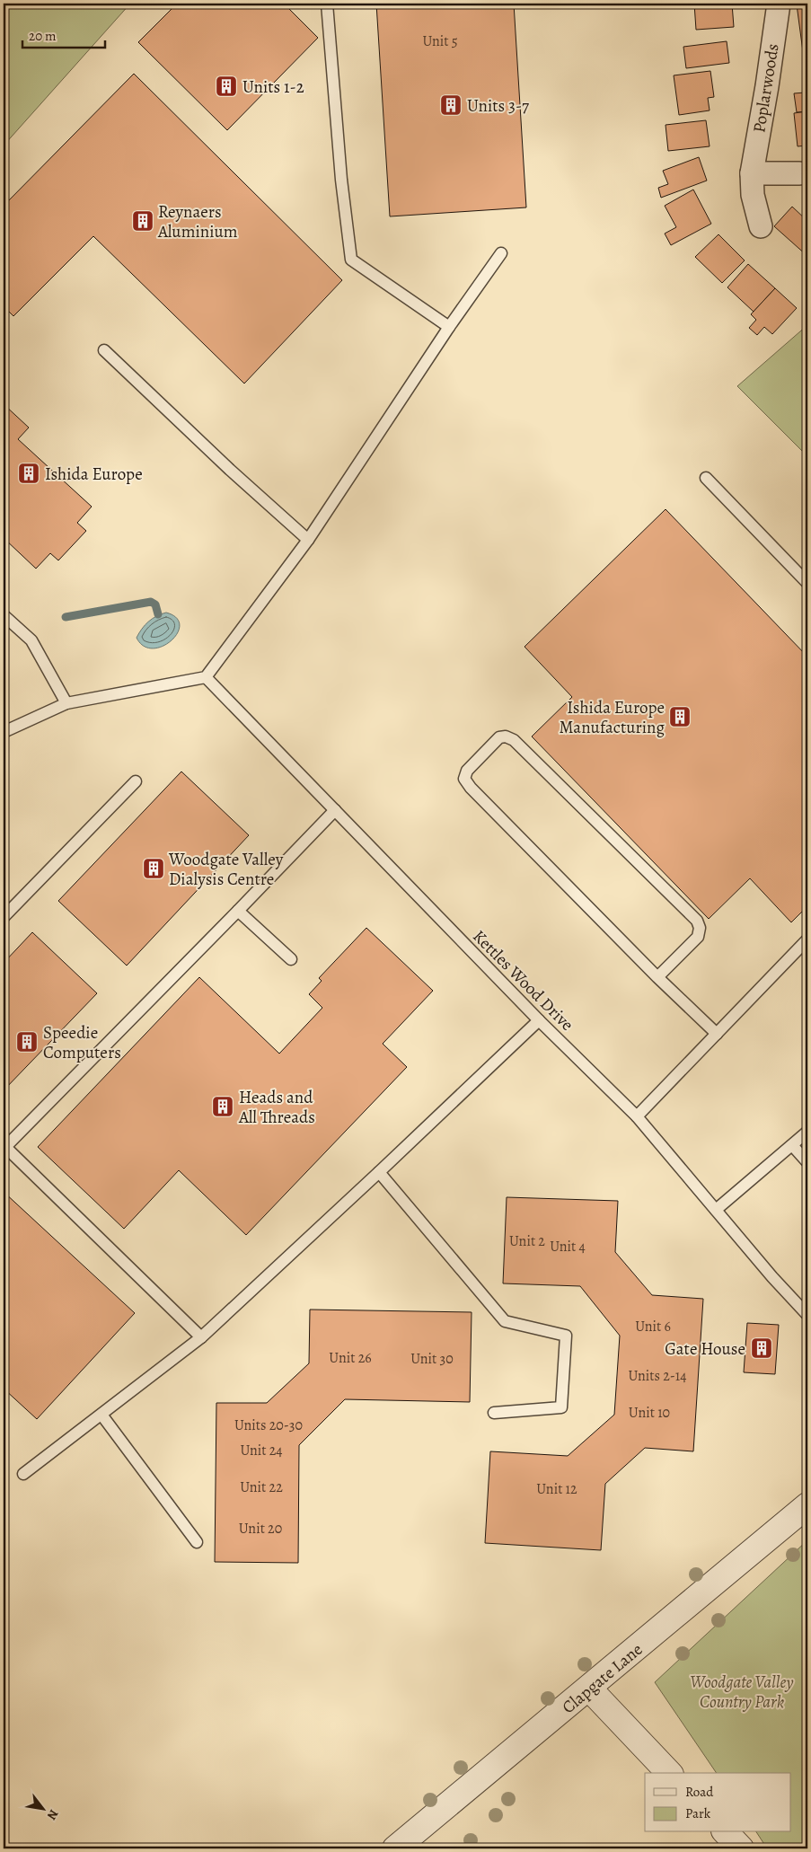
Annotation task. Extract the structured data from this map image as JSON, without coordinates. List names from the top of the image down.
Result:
{
  "streets": {
    "street": ["Poplarwoods", "Clapgate Lane"],
    "lane": ["Kettles Wood Drive"]
  },
  "parks": ["Woodgate Valley Country Park"],
  "places": {
    "building": [
      "Units 1-2",
      "Units 3-7",
      "Reynaers Aluminium",
      "Ishida Europe",
      "Ishida Europe Manufacturing",
      "Woodgate Valley Dialysis Centre",
      "Speedie Computers",
      "Heads and All Threads",
      "Gate House"
    ]
  },
  "house_numbers": [
    "Unit 5",
    "Unit 2",
    "Unit 4",
    "Unit 6",
    "Unit 26",
    "Unit 30",
    "Units 2-14",
    "Unit 10",
    "Units 20-30",
    "Unit 24",
    "Unit 22",
    "Unit 12",
    "Unit 20"
  ],
  "legend": ["Road", "Park"],
  "scale_bar": "20 m",
  "north": "bottom right"
}
